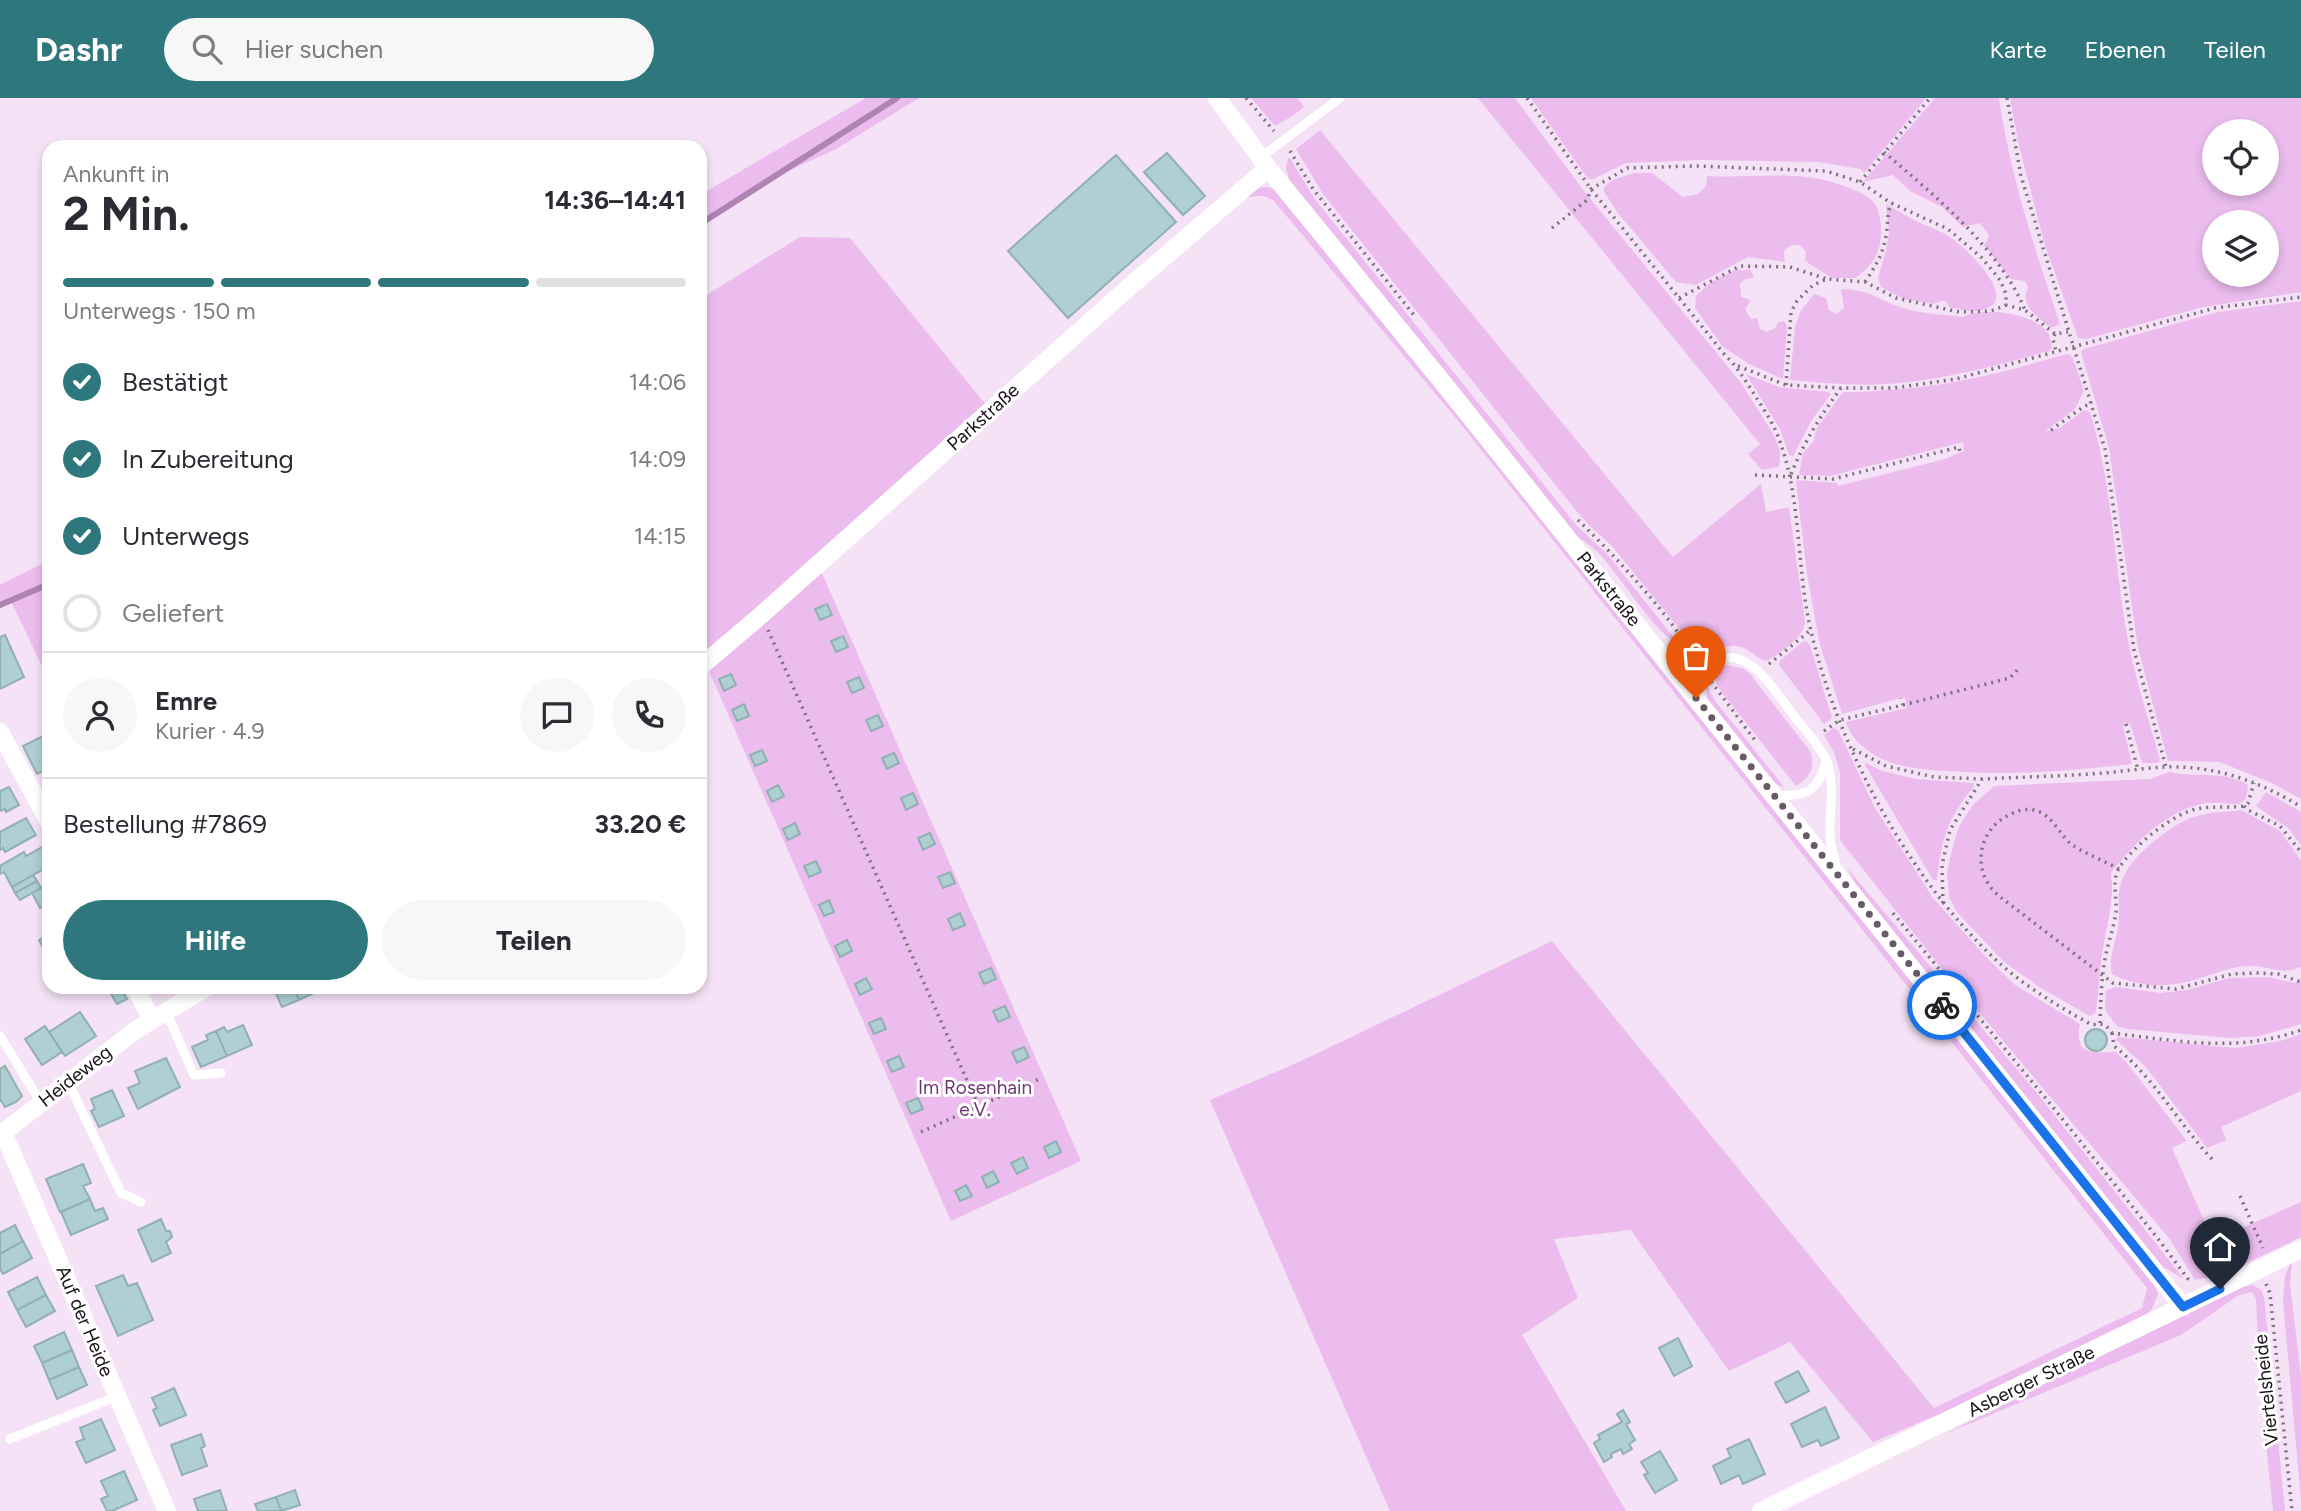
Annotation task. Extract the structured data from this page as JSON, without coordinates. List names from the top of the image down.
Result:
{
  "streets": {
    "street": [
      "Parkstraße",
      "Heideweg",
      "Auf der Heide",
      "Asberger Straße"
    ],
    "path": ["Viertelsheide"]
  },
  "crossings": [
    ["Parkstraße", "Asberger Straße"],
    ["Heideweg", "Auf der Heide"],
    ["Asberger Straße", "Viertelsheide"]
  ],
  "parks": ["Im Rosenhain e.V."],
  "page": {
    "header": "Dashr",
    "search": "Hier suchen",
    "nav": ["Karte", "Ebenen", "Teilen"],
    "heading": ["2 Min.", "Ankunft in", "14:36–14:41"],
    "panel": [
      "Emre",
      "Kurier · 4.9",
      "Bestellung #7869",
      "33.20 €"
    ],
    "bar": "Unterwegs · 150 m",
    "list": [
      ["Bestätigt", "14:06"],
      ["In Zubereitung", "14:09"],
      ["Unterwegs", "14:15"],
      "Geliefert"
    ],
    "buttons": ["Hilfe", "Teilen"]
  }
}
